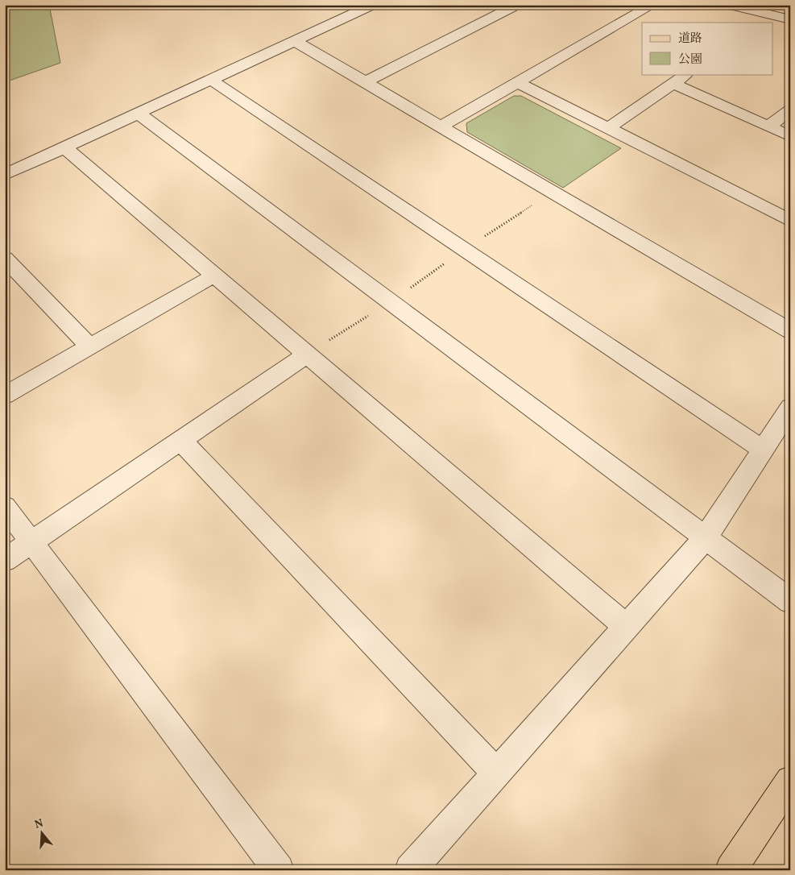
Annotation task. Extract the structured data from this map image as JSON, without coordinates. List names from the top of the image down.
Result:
{
  "legend": ["道路", "公園"],
  "north": "top"
}
